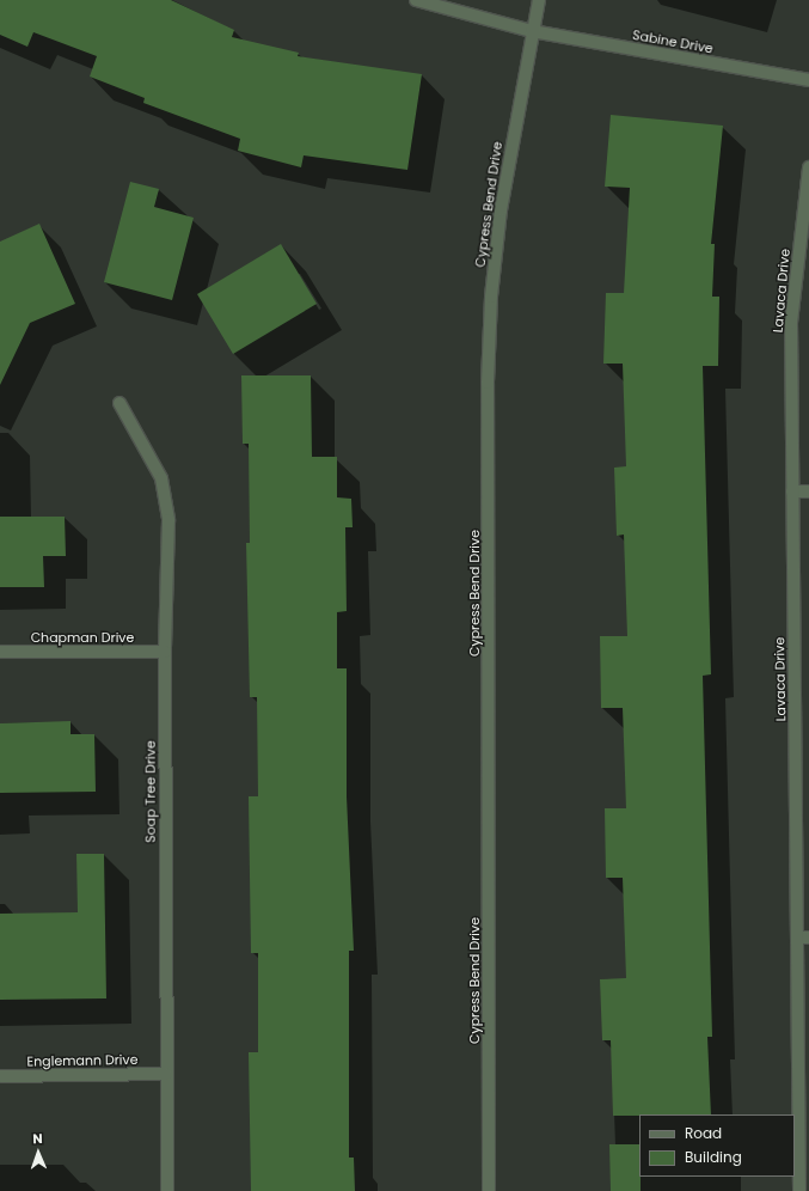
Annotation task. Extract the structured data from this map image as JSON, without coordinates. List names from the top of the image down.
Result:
{
  "streets": {
    "street": [
      "Sabine Drive",
      "Cypress Bend Drive",
      "Lavaca Drive",
      "Chapman Drive",
      "Soap Tree Drive",
      "Englemann Drive"
    ]
  },
  "crossings": [
    ["Sabine Drive", "Cypress Bend Drive"],
    ["Chapman Drive", "Soap Tree Drive"],
    ["Soap Tree Drive", "Englemann Drive"]
  ],
  "legend": ["Road", "Building"],
  "north": "top"
}
